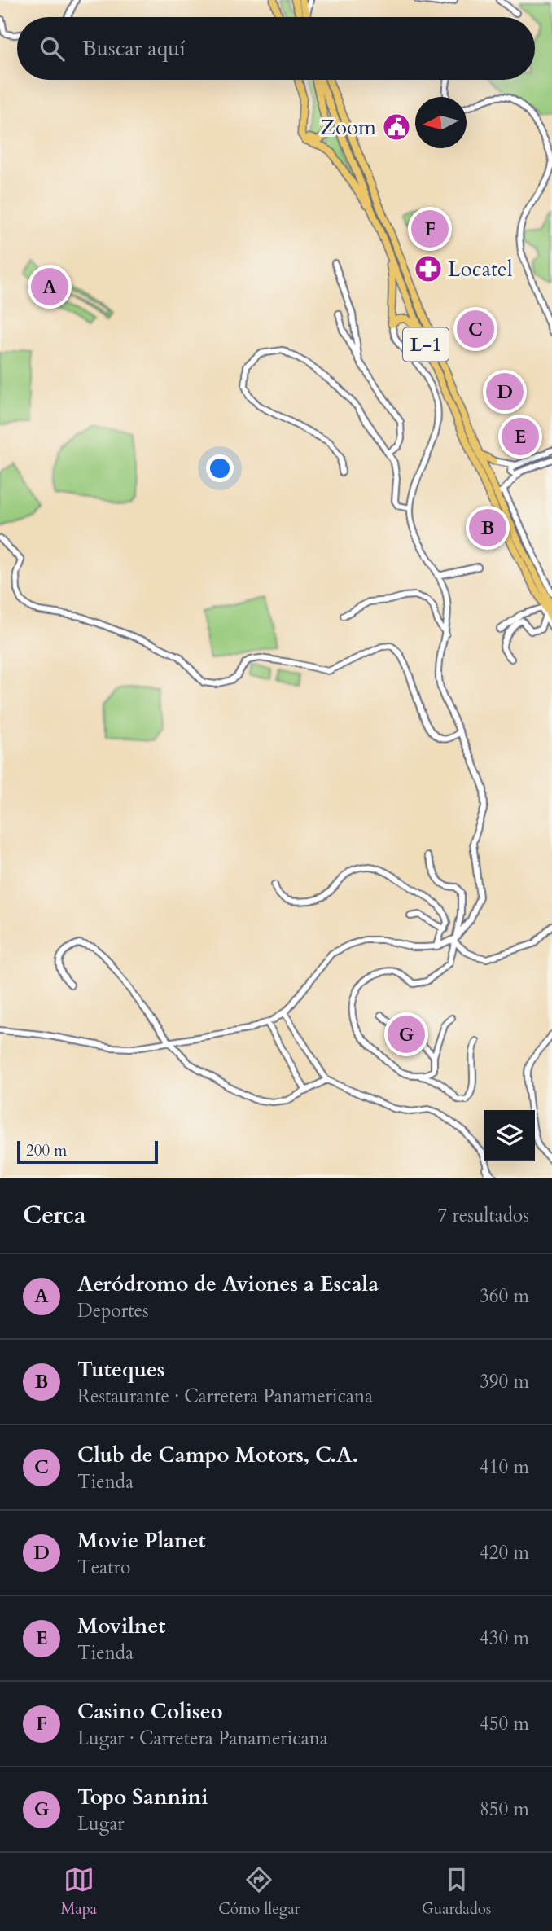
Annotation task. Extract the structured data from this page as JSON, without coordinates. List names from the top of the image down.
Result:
{
  "streets": {
    "main road": ["L-1"]
  },
  "places": {
    "public building": ["Zoom"],
    "pharmacy": ["Locatel"]
  },
  "scale_bar": "200 m",
  "north": "left",
  "page": {
    "search": "Buscar aquí",
    "pins": [
      "F",
      "A",
      "C",
      "D",
      "E",
      "B",
      "G"
    ],
    "scale": "200 m",
    "heading": ["Cerca", "7 resultados"],
    "list": [
      {
        "mark": "A",
        "name": "Aeródromo de Aviones a Escala",
        "note": "Deportes",
        "value": "360 m"
      },
      {
        "mark": "B",
        "name": "Tuteques",
        "note": "Restaurante · Carretera Panamericana",
        "value": "390 m"
      },
      {
        "mark": "C",
        "name": "Club de Campo Motors, C.A.",
        "note": "Tienda",
        "value": "410 m"
      },
      {
        "mark": "D",
        "name": "Movie Planet",
        "note": "Teatro",
        "value": "420 m"
      },
      {
        "mark": "E",
        "name": "Movilnet",
        "note": "Tienda",
        "value": "430 m"
      },
      {
        "mark": "F",
        "name": "Casino Coliseo",
        "note": "Lugar · Carretera Panamericana",
        "value": "450 m"
      },
      {
        "mark": "G",
        "name": "Topo Sannini",
        "note": "Lugar",
        "value": "850 m"
      }
    ],
    "nav": ["Mapa", "Cómo llegar", "Guardados"]
  }
}
